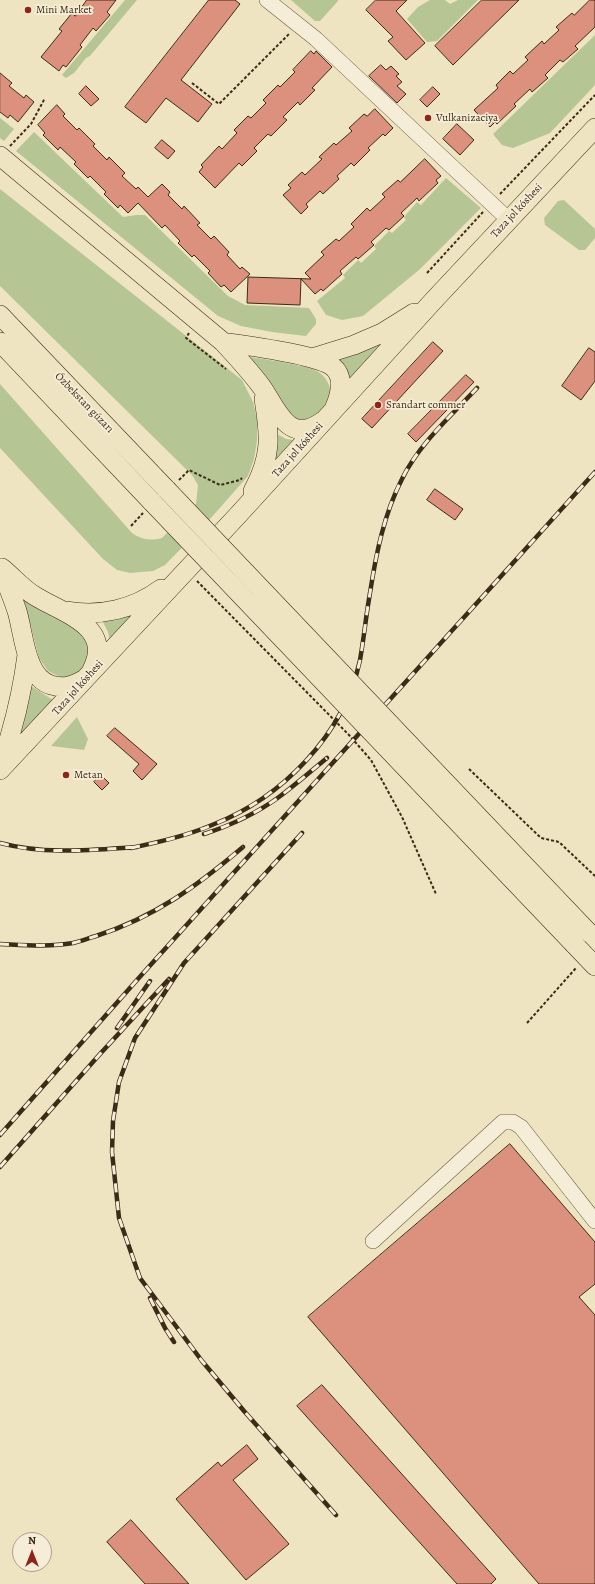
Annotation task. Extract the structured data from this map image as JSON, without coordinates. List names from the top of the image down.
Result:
{
  "streets": {
    "main road": ["Taza jol kóshesi", "Ózbekstan gúzarı"]
  },
  "places": [
    "Mini Market",
    "Vulkanizaciya",
    "Srandart commer",
    "Metan"
  ],
  "north": "top"
}
